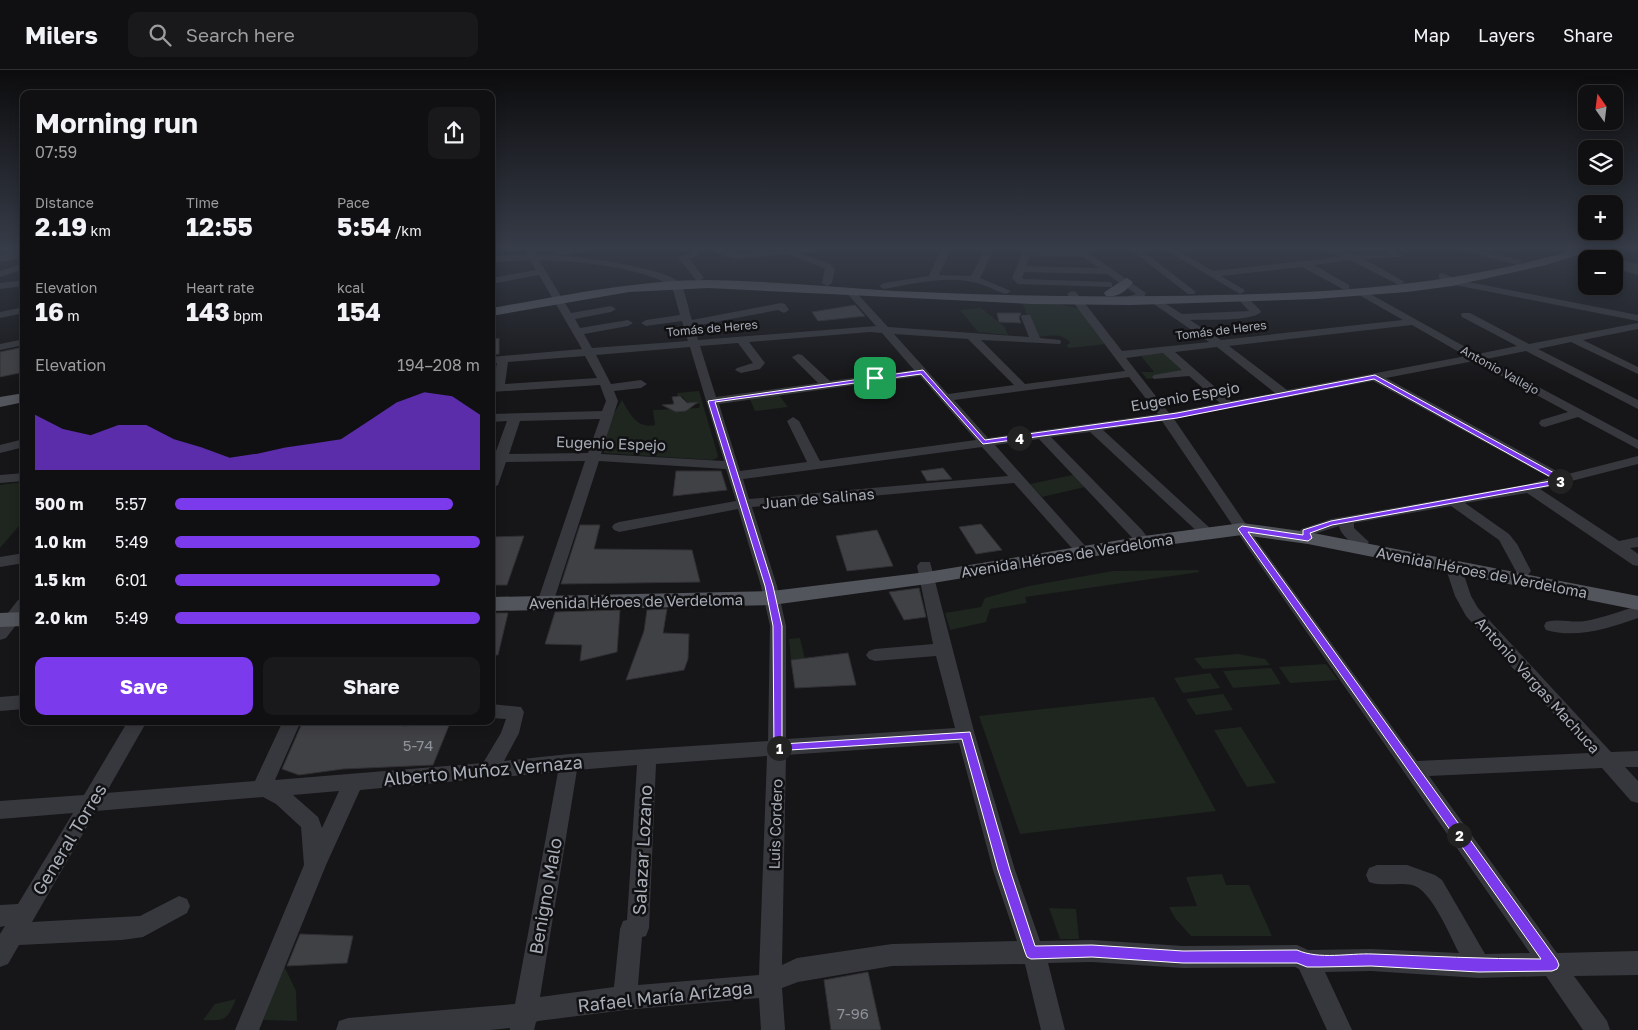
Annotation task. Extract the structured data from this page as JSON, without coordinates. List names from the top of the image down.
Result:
{
  "streets": {
    "main road": ["Avenida Héroes de Verdeloma"],
    "street": [
      "Tomás de Heres",
      "Antonio Vallejo",
      "Eugenio Espejo",
      "Juan de Salinas",
      "Antonio Vargas Machuca",
      "Alberto Muñoz Vernaza",
      "Luis Cordero",
      "General Torres",
      "Salazar Lozano",
      "Benigno Malo",
      "Rafael María Arízaga"
    ]
  },
  "crossings": [
    ["Tomás de Heres", "Antonio Vallejo"],
    ["Tomás de Heres", "Luis Cordero"],
    ["Antonio Vallejo", "Eugenio Espejo"],
    ["Eugenio Espejo", "Luis Cordero"],
    ["Juan de Salinas", "Luis Cordero"],
    ["Avenida Héroes de Verdeloma", "Antonio Vargas Machuca"],
    ["Avenida Héroes de Verdeloma", "Luis Cordero"],
    ["Alberto Muñoz Vernaza", "Luis Cordero"],
    ["Alberto Muñoz Vernaza", "General Torres"],
    ["Alberto Muñoz Vernaza", "Salazar Lozano"],
    ["Alberto Muñoz Vernaza", "Benigno Malo"],
    ["Luis Cordero", "Rafael María Arízaga"],
    ["Salazar Lozano", "Rafael María Arízaga"],
    ["Benigno Malo", "Rafael María Arízaga"]
  ],
  "house_numbers": ["5-74", "7-96"],
  "north": "top",
  "page": {
    "header": "Milers",
    "search": "Search here",
    "nav": ["Map", "Layers", "Share"],
    "map_buttons": ["+", "−"],
    "heading": ["Morning run", "07:59"],
    "stats": [
      ["Distance", "2.19 km"],
      ["Time", "12:55"],
      ["Pace", "5:54 /km"],
      ["Elevation", "16 m"],
      ["Heart rate", "143 bpm"],
      ["kcal", "154"]
    ],
    "chart": ["Elevation", "194–208 m"],
    "pins": [
      "4",
      "3",
      "1",
      "2"
    ],
    "list": [
      {
        "name": "500 m",
        "note": "5:57"
      },
      {
        "name": "1.0 km",
        "note": "5:49"
      },
      {
        "name": "1.5 km",
        "note": "6:01"
      },
      {
        "name": "2.0 km",
        "note": "5:49"
      }
    ],
    "buttons": ["Save", "Share"]
  }
}
